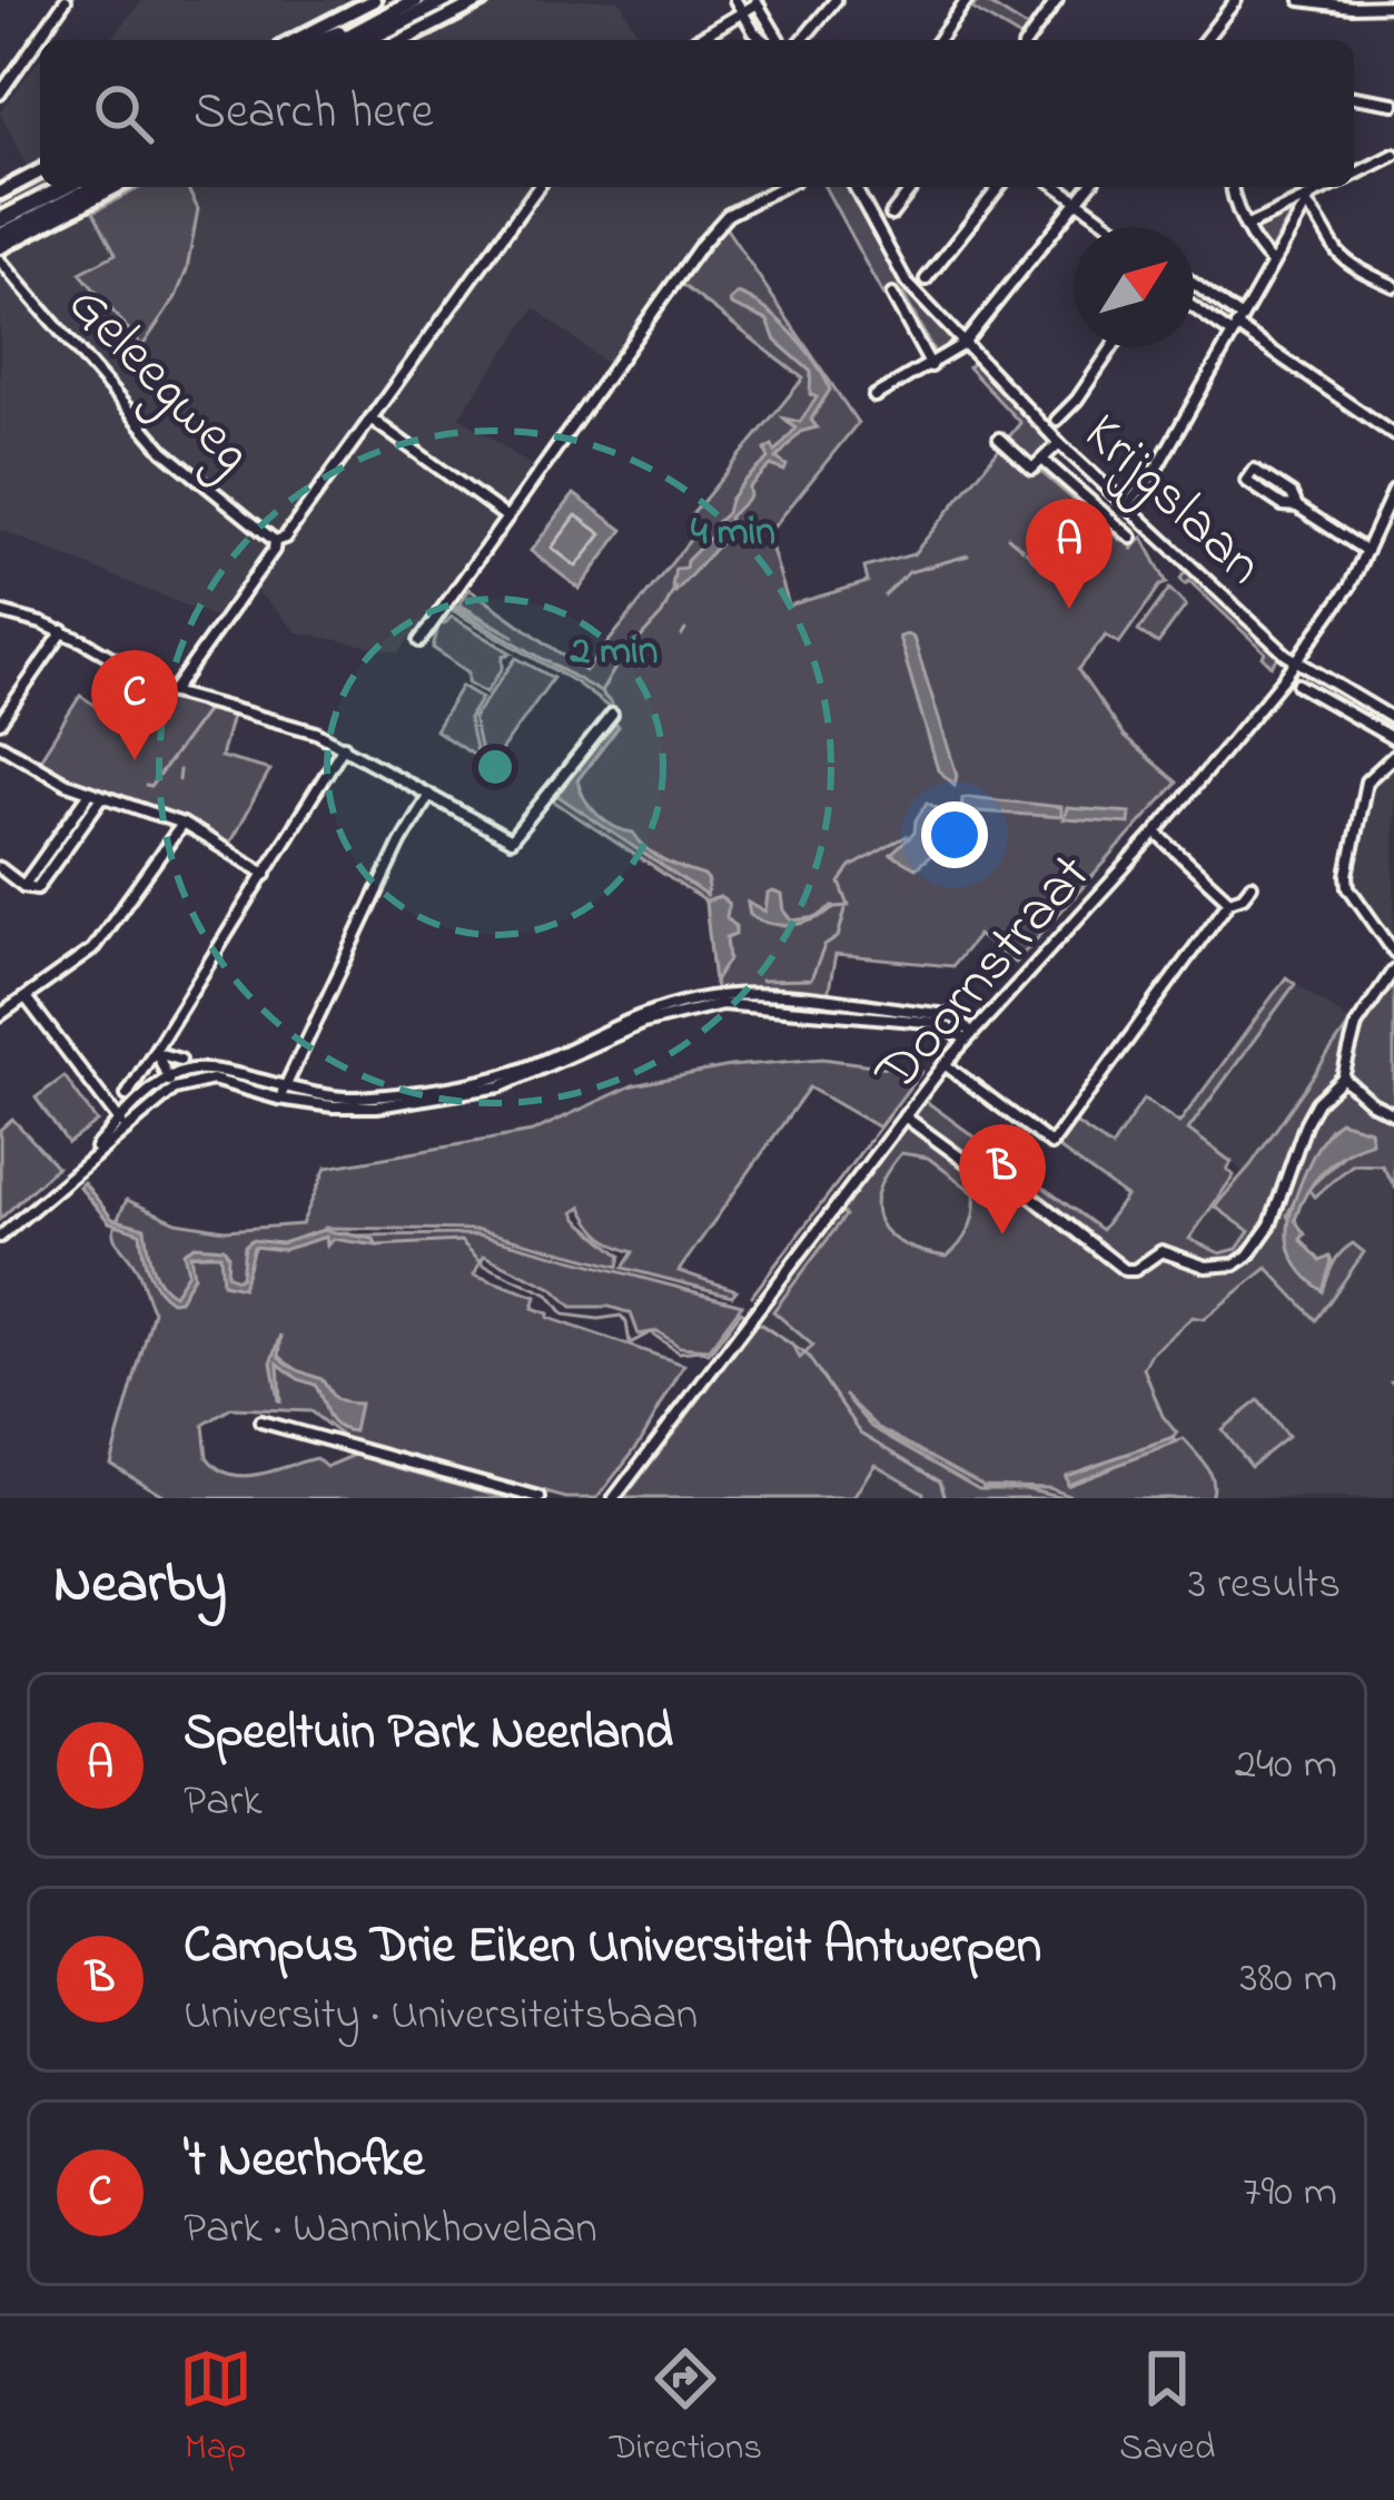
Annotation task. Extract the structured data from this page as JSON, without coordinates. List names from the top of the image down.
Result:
{
  "streets": {
    "street": ["Geleegweg", "Krijgslaan", "Doornstraat"]
  },
  "crossings": [
    ["Krijgslaan", "Doornstraat"]
  ],
  "north": "top right",
  "page": {
    "search": "Search here",
    "pins": ["A", "C", "B"],
    "heading": ["Nearby", "3 results"],
    "list": [
      {
        "mark": "A",
        "name": "Speeltuin Park Neerland",
        "note": "Park",
        "value": "240 m"
      },
      {
        "mark": "B",
        "name": "Campus Drie Eiken Universiteit Antwerpen",
        "note": "University · Universiteitsbaan",
        "value": "380 m"
      },
      {
        "mark": "C",
        "name": "'t Neerhofke",
        "note": "Park · Wanninkhovelaan",
        "value": "790 m"
      }
    ],
    "nav": ["Map", "Directions", "Saved"]
  },
  "rings": ["4 min", "2 min"]
}
